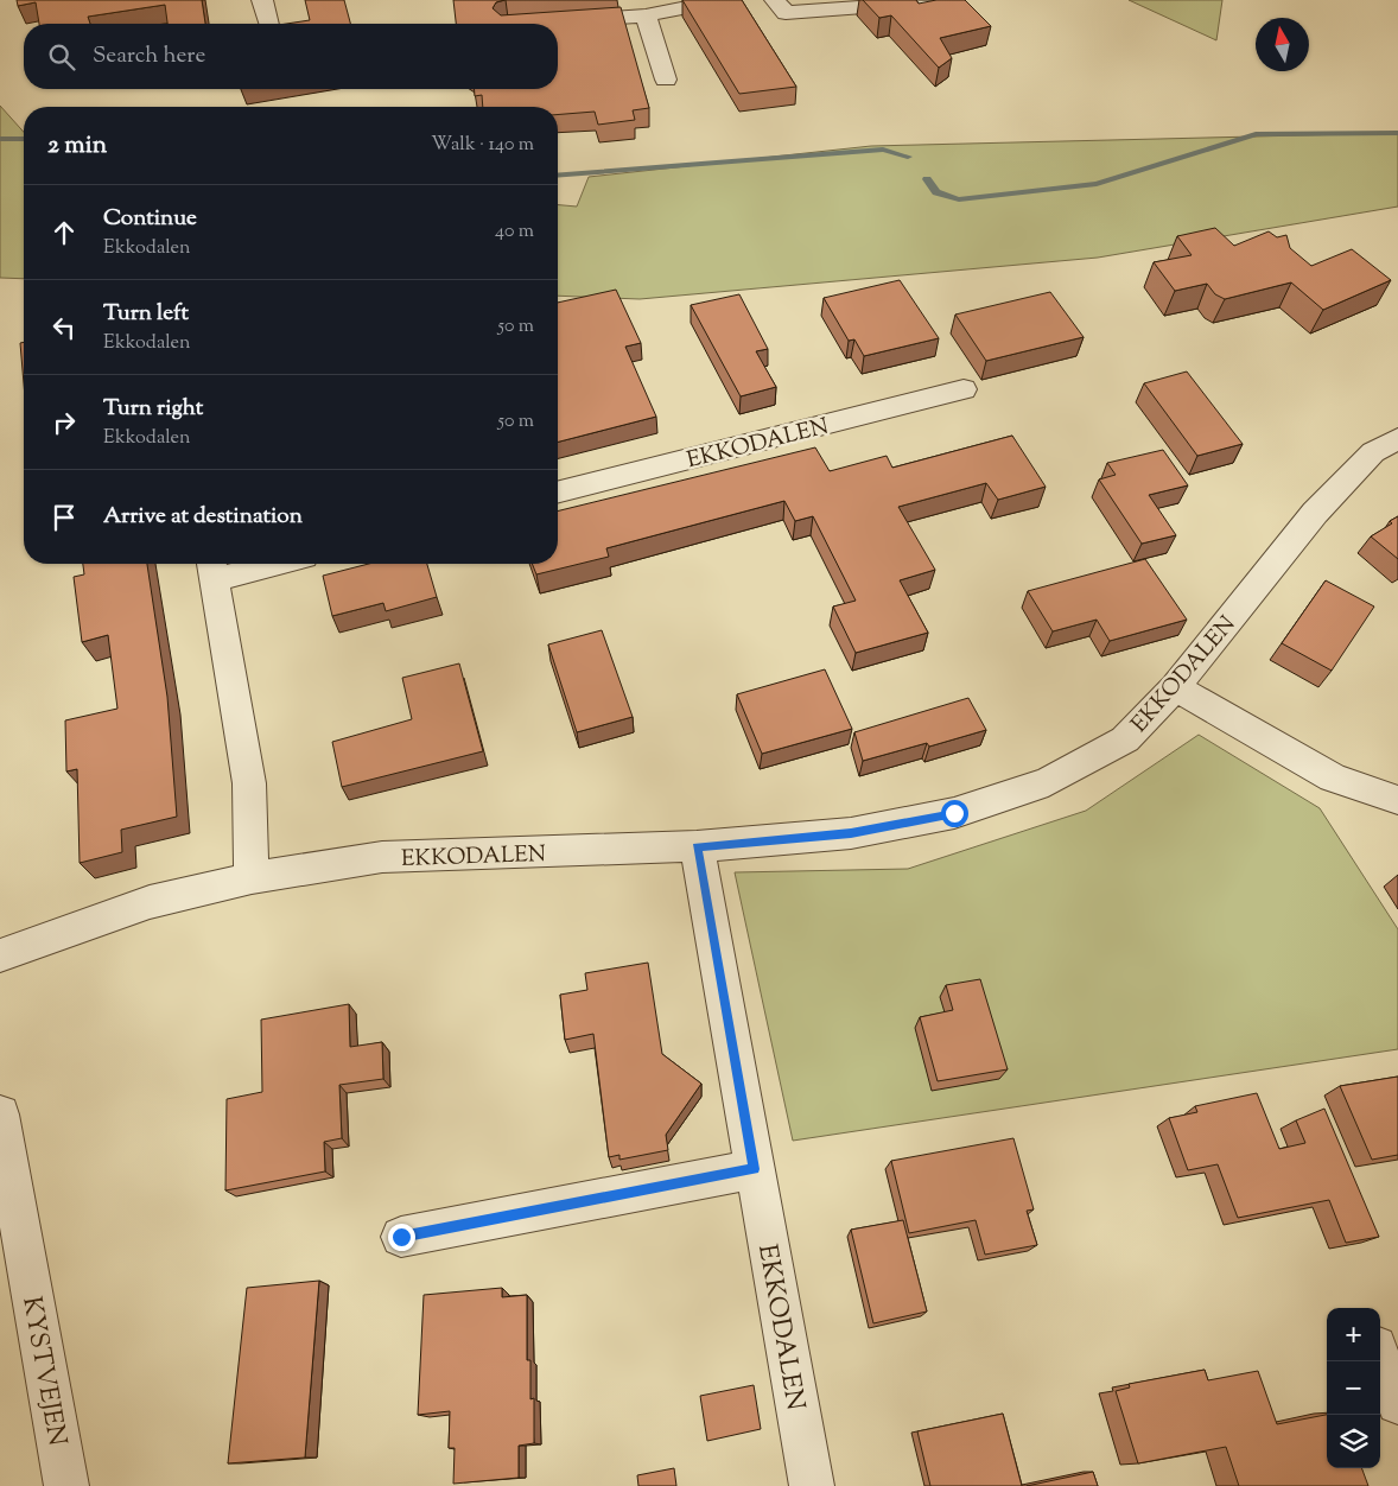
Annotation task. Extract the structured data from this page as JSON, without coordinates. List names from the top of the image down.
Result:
{
  "streets": {
    "street": ["EKKODALEN", "KYSTVEJEN"]
  },
  "north": "top",
  "page": {
    "search": "Search here",
    "heading": ["2 min", "Walk · 140 m"],
    "list": [
      ["Continue", "Ekkodalen", "40 m"],
      ["Turn left", "Ekkodalen", "50 m"],
      ["Turn right", "Ekkodalen", "50 m"],
      "Arrive at destination"
    ],
    "map_buttons": ["+", "−"]
  }
}
